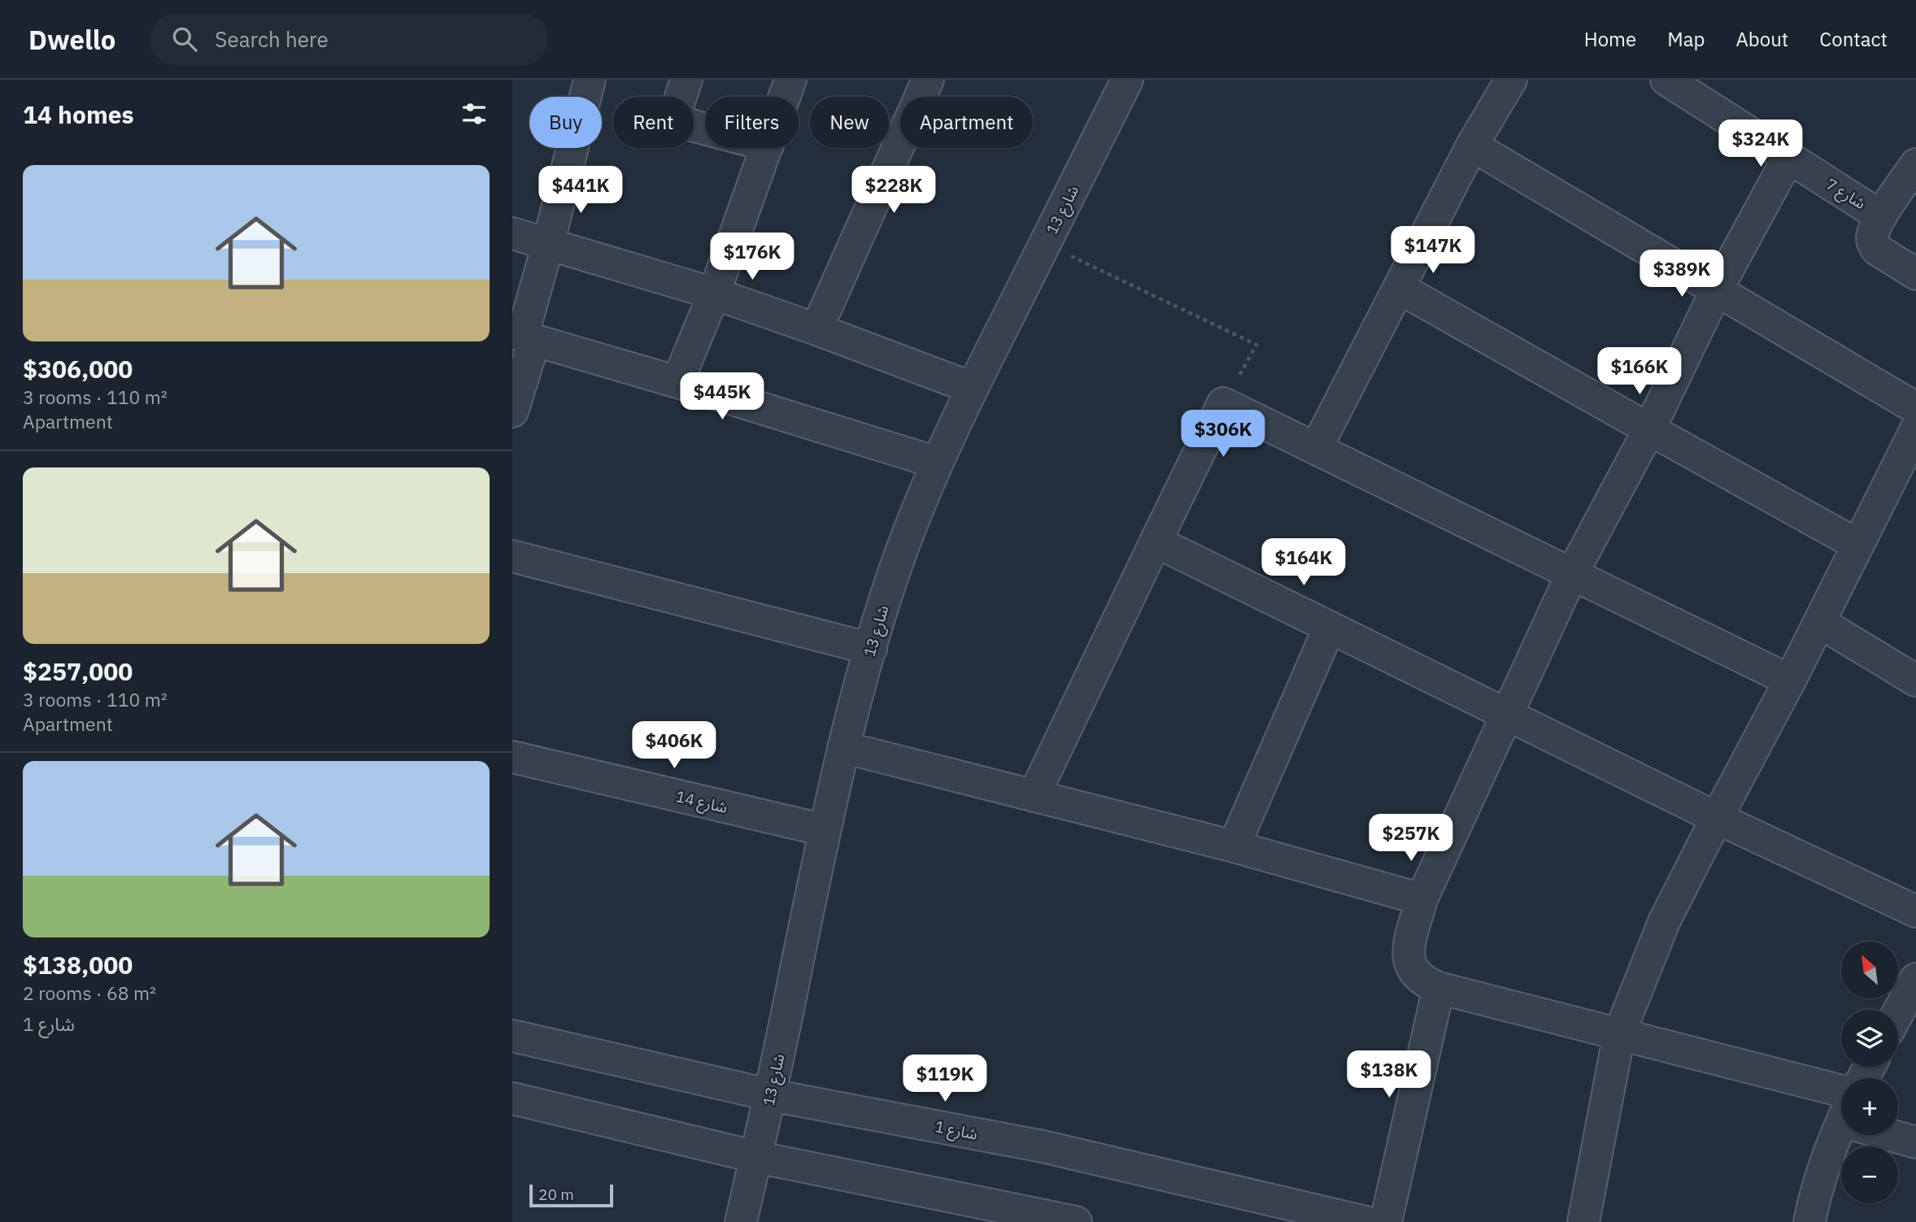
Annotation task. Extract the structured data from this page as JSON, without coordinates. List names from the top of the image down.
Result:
{
  "streets": {
    "street": [
      "شارع 7",
      "شارع 13",
      "شارع 14",
      "شارع 1"
    ]
  },
  "crossings": [
    ["شارع 13", "شارع 14"],
    ["شارع 13", "شارع 1"]
  ],
  "scale_bar": "20 m",
  "north": "top left",
  "page": {
    "header": "Dwello",
    "search": "Search here",
    "nav": [
      "Home",
      "Map",
      "About",
      "Contact"
    ],
    "heading": "14 homes",
    "chip": [
      "Buy",
      "Rent",
      "Filters",
      "New",
      "Apartment"
    ],
    "price": [
      "$324K",
      "$441K",
      "$228K",
      "$147K",
      "$176K",
      "$389K",
      "$166K",
      "$445K",
      "$306K",
      "$164K",
      "$406K",
      "$257K",
      "$138K",
      "$119K"
    ],
    "list": [
      {
        "name": "$306,000",
        "note": "3 rooms · 110 m² · Apartment"
      },
      {
        "name": "$257,000",
        "note": "3 rooms · 110 m² · Apartment"
      },
      {
        "name": "$138,000",
        "note": "2 rooms · 68 m² · شارع 1"
      }
    ],
    "map_buttons": ["+", "−"],
    "scale": "20 m"
  }
}
